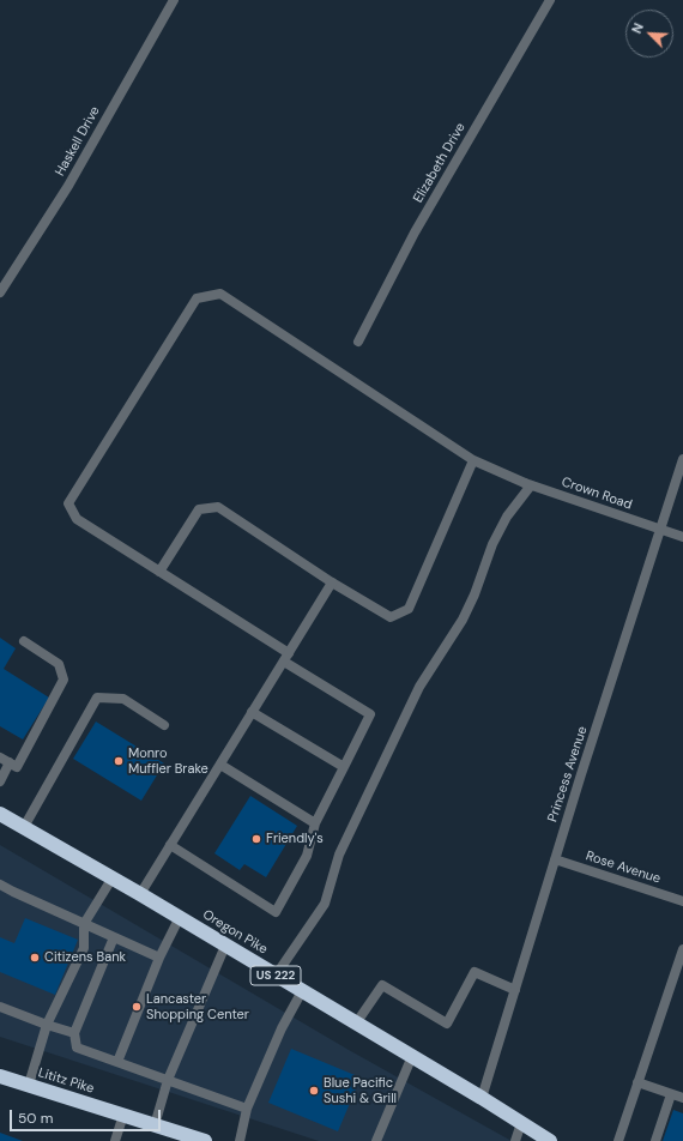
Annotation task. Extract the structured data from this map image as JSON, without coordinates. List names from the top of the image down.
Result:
{
  "streets": {
    "highway": ["Oregon Pike", "US 222", "Lititz Pike"],
    "street": [
      "Haskell Drive",
      "Elizabeth Drive",
      "Crown Road",
      "Princess Avenue",
      "Rose Avenue"
    ]
  },
  "crossings": [
    ["Crown Road", "Princess Avenue"],
    ["Princess Avenue", "Rose Avenue"],
    ["Princess Avenue", "Oregon Pike"]
  ],
  "places": [
    "Monro Muffler Brake",
    "Friendly's",
    "Citizens Bank",
    "Lancaster Shopping Center",
    "Blue Pacific Sushi & Grill"
  ],
  "scale_bar": "50 m",
  "north": "top left"
}
